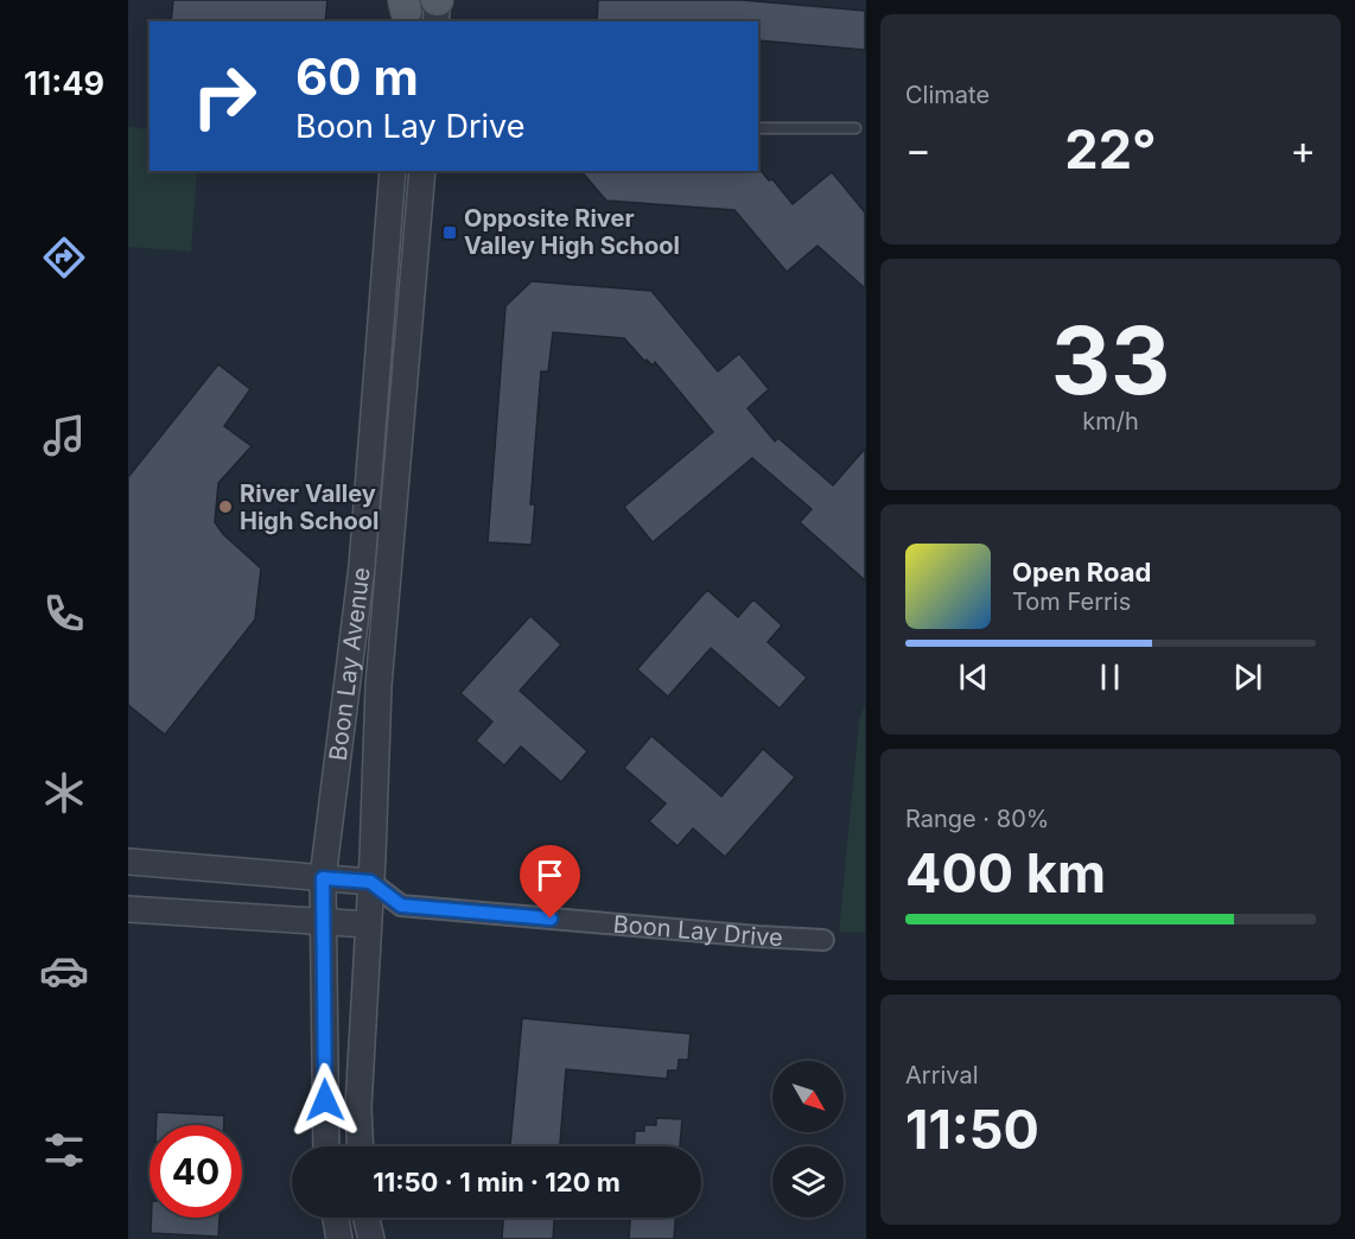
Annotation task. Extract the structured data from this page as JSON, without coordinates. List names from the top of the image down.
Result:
{
  "streets": {
    "street": ["Boon Lay Avenue", "Boon Lay Drive"]
  },
  "places": {
    "transit": ["Opposite River Valley High School"],
    "other": ["River Valley High School"]
  },
  "north": "bottom right",
  "page": {
    "tabs": "11:49",
    "tile": [
      "Climate",
      ["33", "km/h"],
      ["Range · 80%", "400 km"],
      ["Arrival", "11:50"]
    ],
    "turn": ["60 m", "Boon Lay Drive"],
    "heat": ["−", "22°", "+"],
    "song": ["Open Road", "Tom Ferris"],
    "limit": "40",
    "trip": "11:50 · 1 min · 120 m"
  }
}
